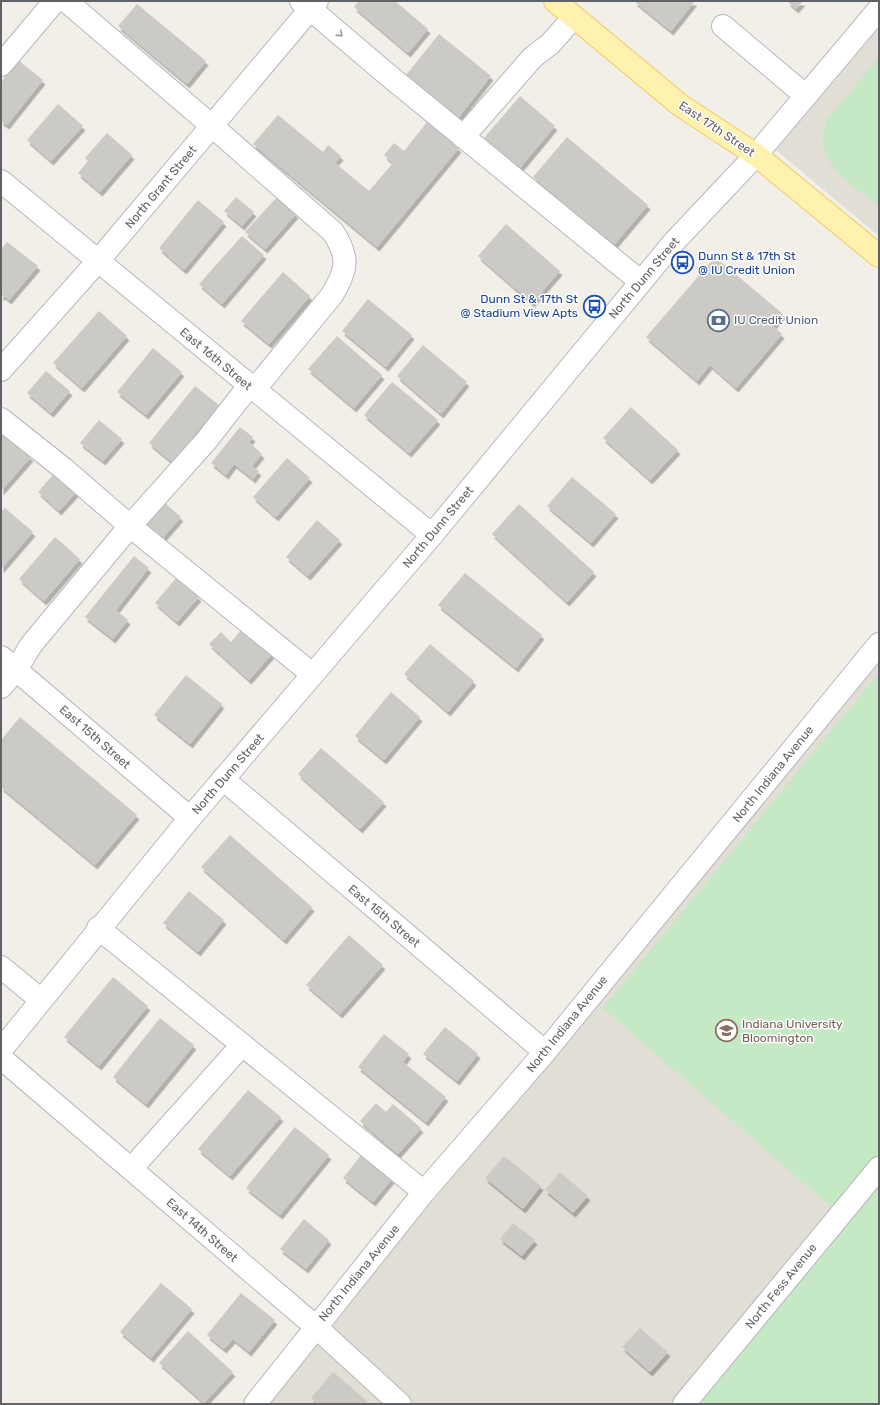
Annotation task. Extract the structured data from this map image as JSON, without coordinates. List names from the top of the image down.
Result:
{
  "streets": {
    "main road": ["East 17th Street"],
    "street": [
      "North Grant Street",
      "North Dunn Street",
      "East 16th Street",
      "East 15th Street",
      "North Indiana Avenue",
      "East 14th Street",
      "North Fess Avenue"
    ]
  },
  "crossings": [
    ["East 17th Street", "North Dunn Street"],
    ["North Grant Street", "East 16th Street"],
    ["North Dunn Street", "East 16th Street"],
    ["North Dunn Street", "East 15th Street"],
    ["East 15th Street", "North Indiana Avenue"],
    ["North Indiana Avenue", "East 14th Street"]
  ],
  "places": {
    "bus stop": ["Dunn St & 17th St @ IU Credit Union", "Dunn St & 17th St @ Stadium View Apts"],
    "bank": ["IU Credit Union"],
    "school or university": ["Indiana University Bloomington"]
  }
}
